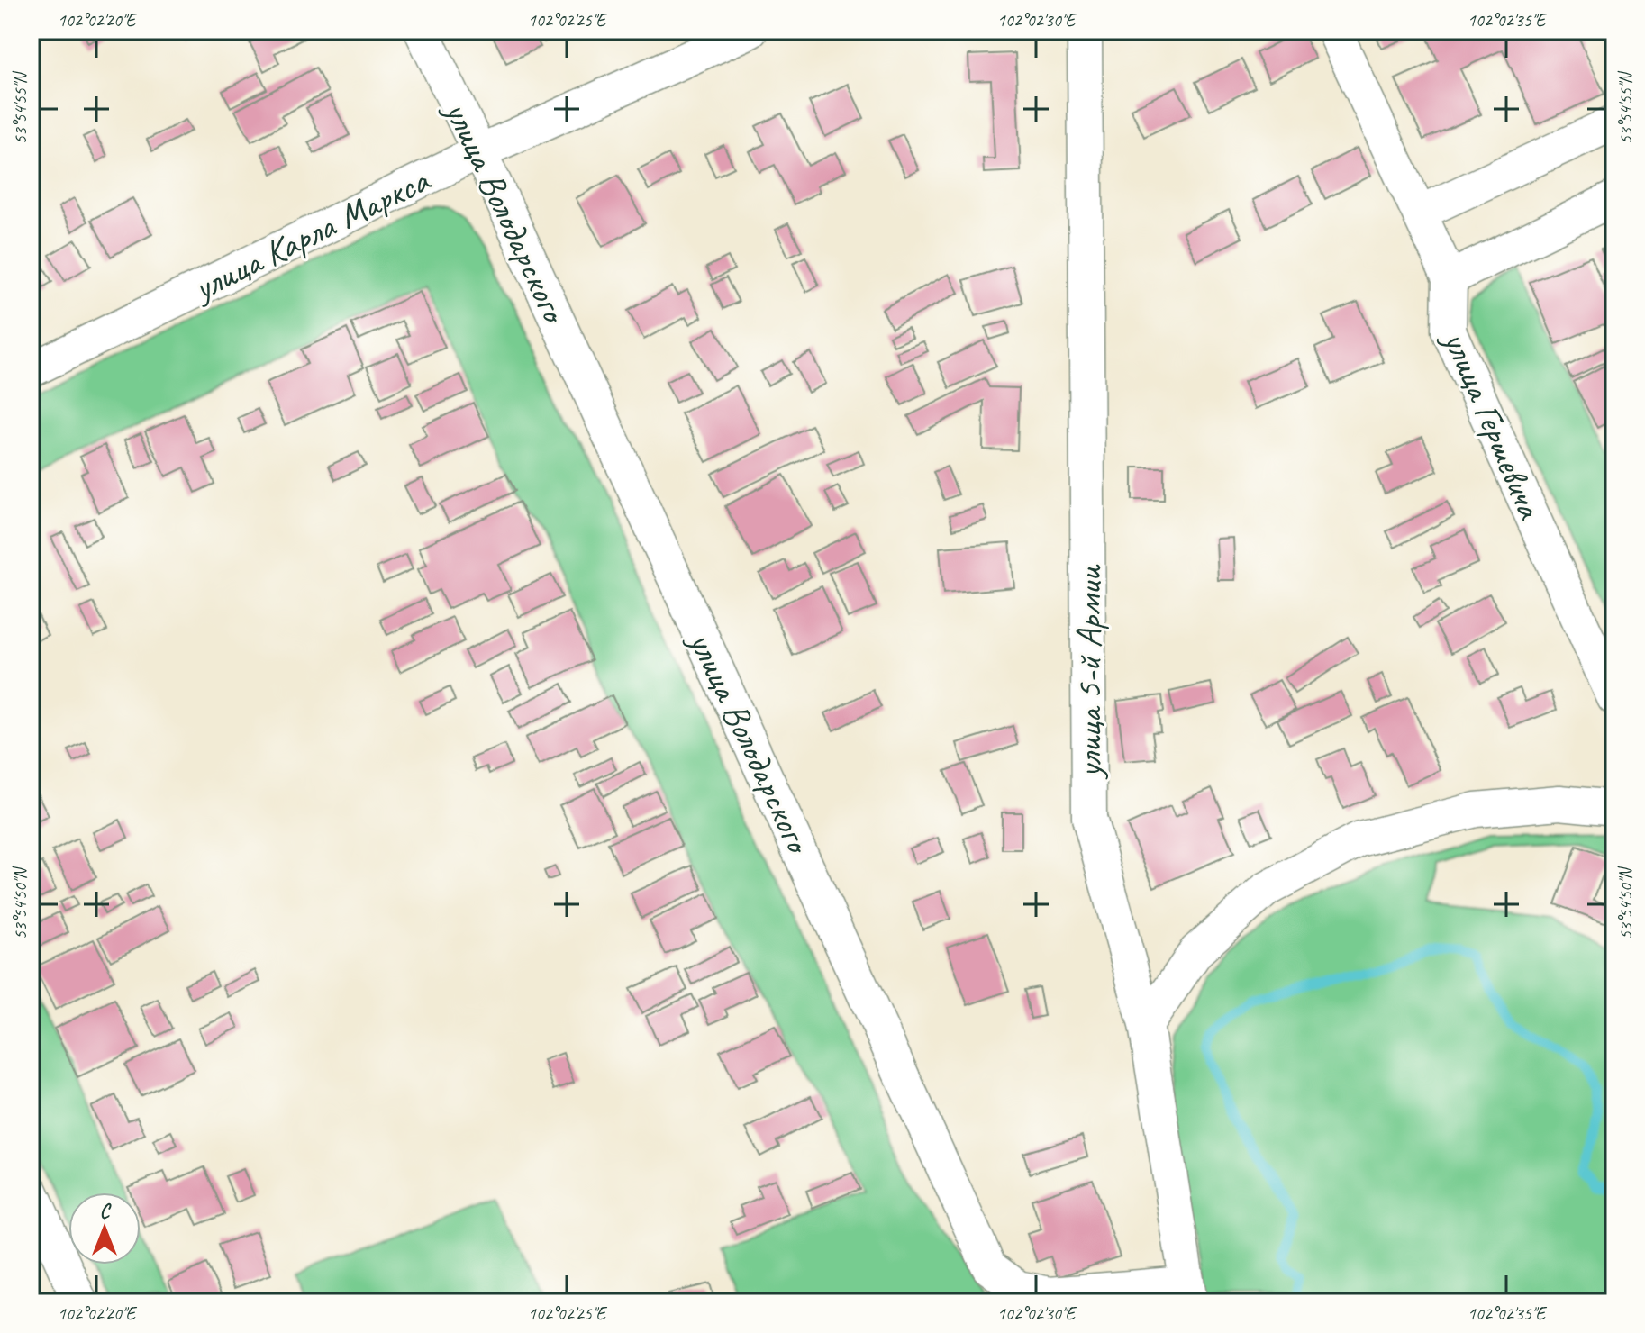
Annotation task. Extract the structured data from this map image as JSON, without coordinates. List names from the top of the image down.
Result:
{
  "streets": {
    "street": [
      "улица Володарского",
      "улица Карла Маркса",
      "улица Гершевича",
      "улица 5-й Армии"
    ]
  },
  "crossings": [
    ["улица Володарского", "улица Карла Маркса"],
    ["улица Володарского", "улица 5-й Армии"]
  ],
  "north": "top",
  "coordinates": [
    "102°02'20\"E",
    "102°02'25\"E",
    "102°02'30\"E",
    "102°02'35\"E",
    "53°54'55\"N",
    "53°54'50\"N"
  ]
}
